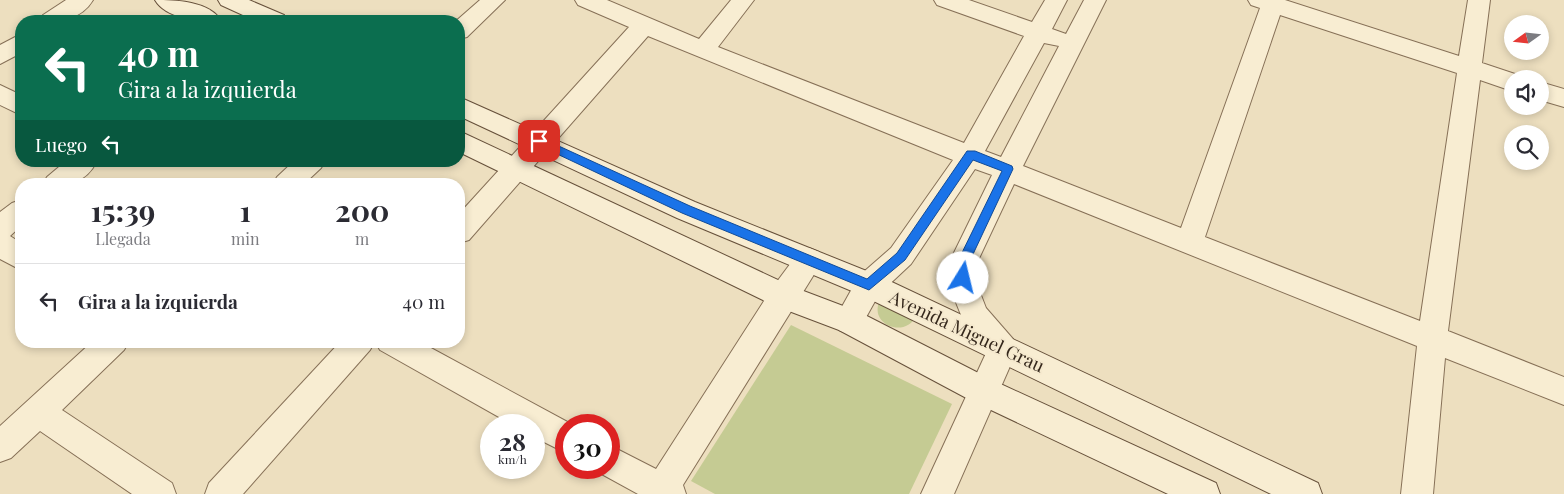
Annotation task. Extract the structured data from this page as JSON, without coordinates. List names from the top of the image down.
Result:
{
  "streets": {
    "street": ["Avenida Miguel Grau"]
  },
  "north": "left",
  "page": {
    "turn": ["40 m", "Gira a la izquierda"],
    "then": "Luego",
    "eta": [
      "15:39",
      "Llegada",
      "1",
      "min",
      "200",
      "m"
    ],
    "list": [
      {
        "name": "Gira a la izquierda",
        "value": "40 m"
      }
    ],
    "speed": "28 km/h",
    "limit": "30"
  }
}
